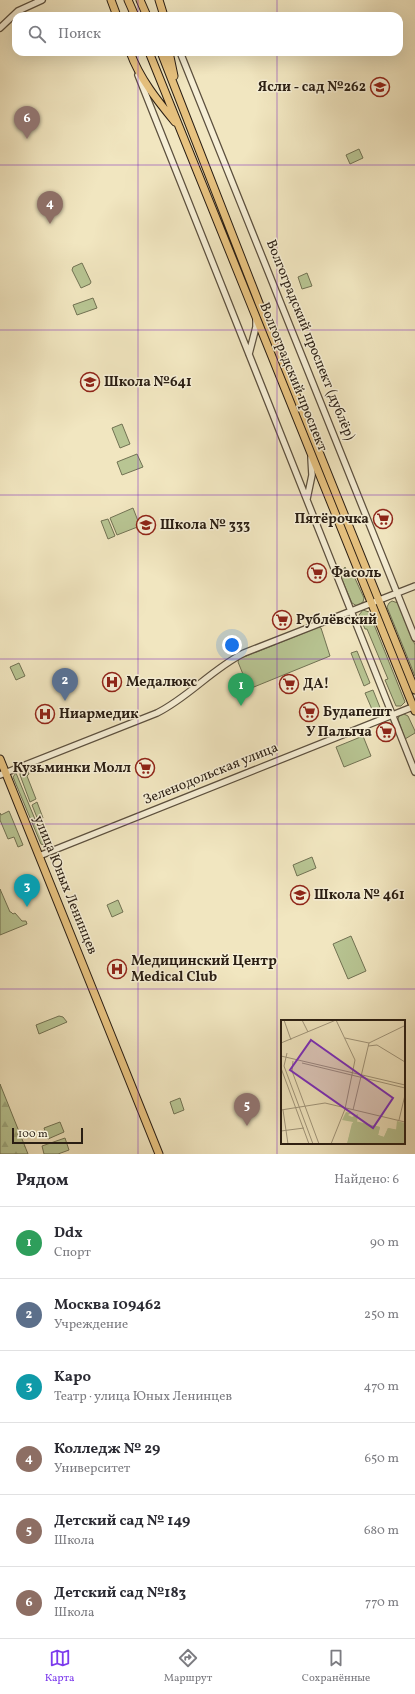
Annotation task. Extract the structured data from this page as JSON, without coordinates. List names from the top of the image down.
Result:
{
  "streets": {
    "main road": ["Волгоградский проспект", "улица Юных Ленинцев"],
    "street": ["Волгоградский проспект (дублёр)", "Зеленодольская улица"]
  },
  "crossings": [
    ["Волгоградский проспект", "Зеленодольская улица"],
    ["Зеленодольская улица", "улица Юных Ленинцев"]
  ],
  "places": {
    "school or university": [
      "Ясли - сад №262",
      "Школа №641",
      "Школа № 333",
      "Школа № 461"
    ],
    "supermarket": [
      "Пятёрочка",
      "Фасоль",
      "Рублёвский",
      "ДА!",
      "Будапешт",
      "У Палыча",
      "Кузьминки Молл"
    ],
    "hospital": ["Медалюкс", "Ниармедик", "Медицинский Центр Medical Club"]
  },
  "scale_bar": "100 m",
  "page": {
    "search": "Поиск",
    "pins": [
      "6",
      "4",
      "2",
      "1",
      "3",
      "5"
    ],
    "scale": "100 m",
    "heading": ["Рядом", "Найдено: 6"],
    "list": [
      {
        "mark": "1",
        "name": "Ddx",
        "note": "Спорт",
        "value": "90 m"
      },
      {
        "mark": "2",
        "name": "Москва 109462",
        "note": "Учреждение",
        "value": "250 m"
      },
      {
        "mark": "3",
        "name": "Kapo",
        "note": "Театр · улица Юных Ленинцев",
        "value": "470 m"
      },
      {
        "mark": "4",
        "name": "Колледж № 29",
        "note": "Университет",
        "value": "650 m"
      },
      {
        "mark": "5",
        "name": "Детский сад № 149",
        "note": "Школа",
        "value": "680 m"
      },
      {
        "mark": "6",
        "name": "Детский сад №183",
        "note": "Школа",
        "value": "770 m"
      }
    ],
    "nav": ["Карта", "Маршрут", "Сохранённые"]
  }
}
